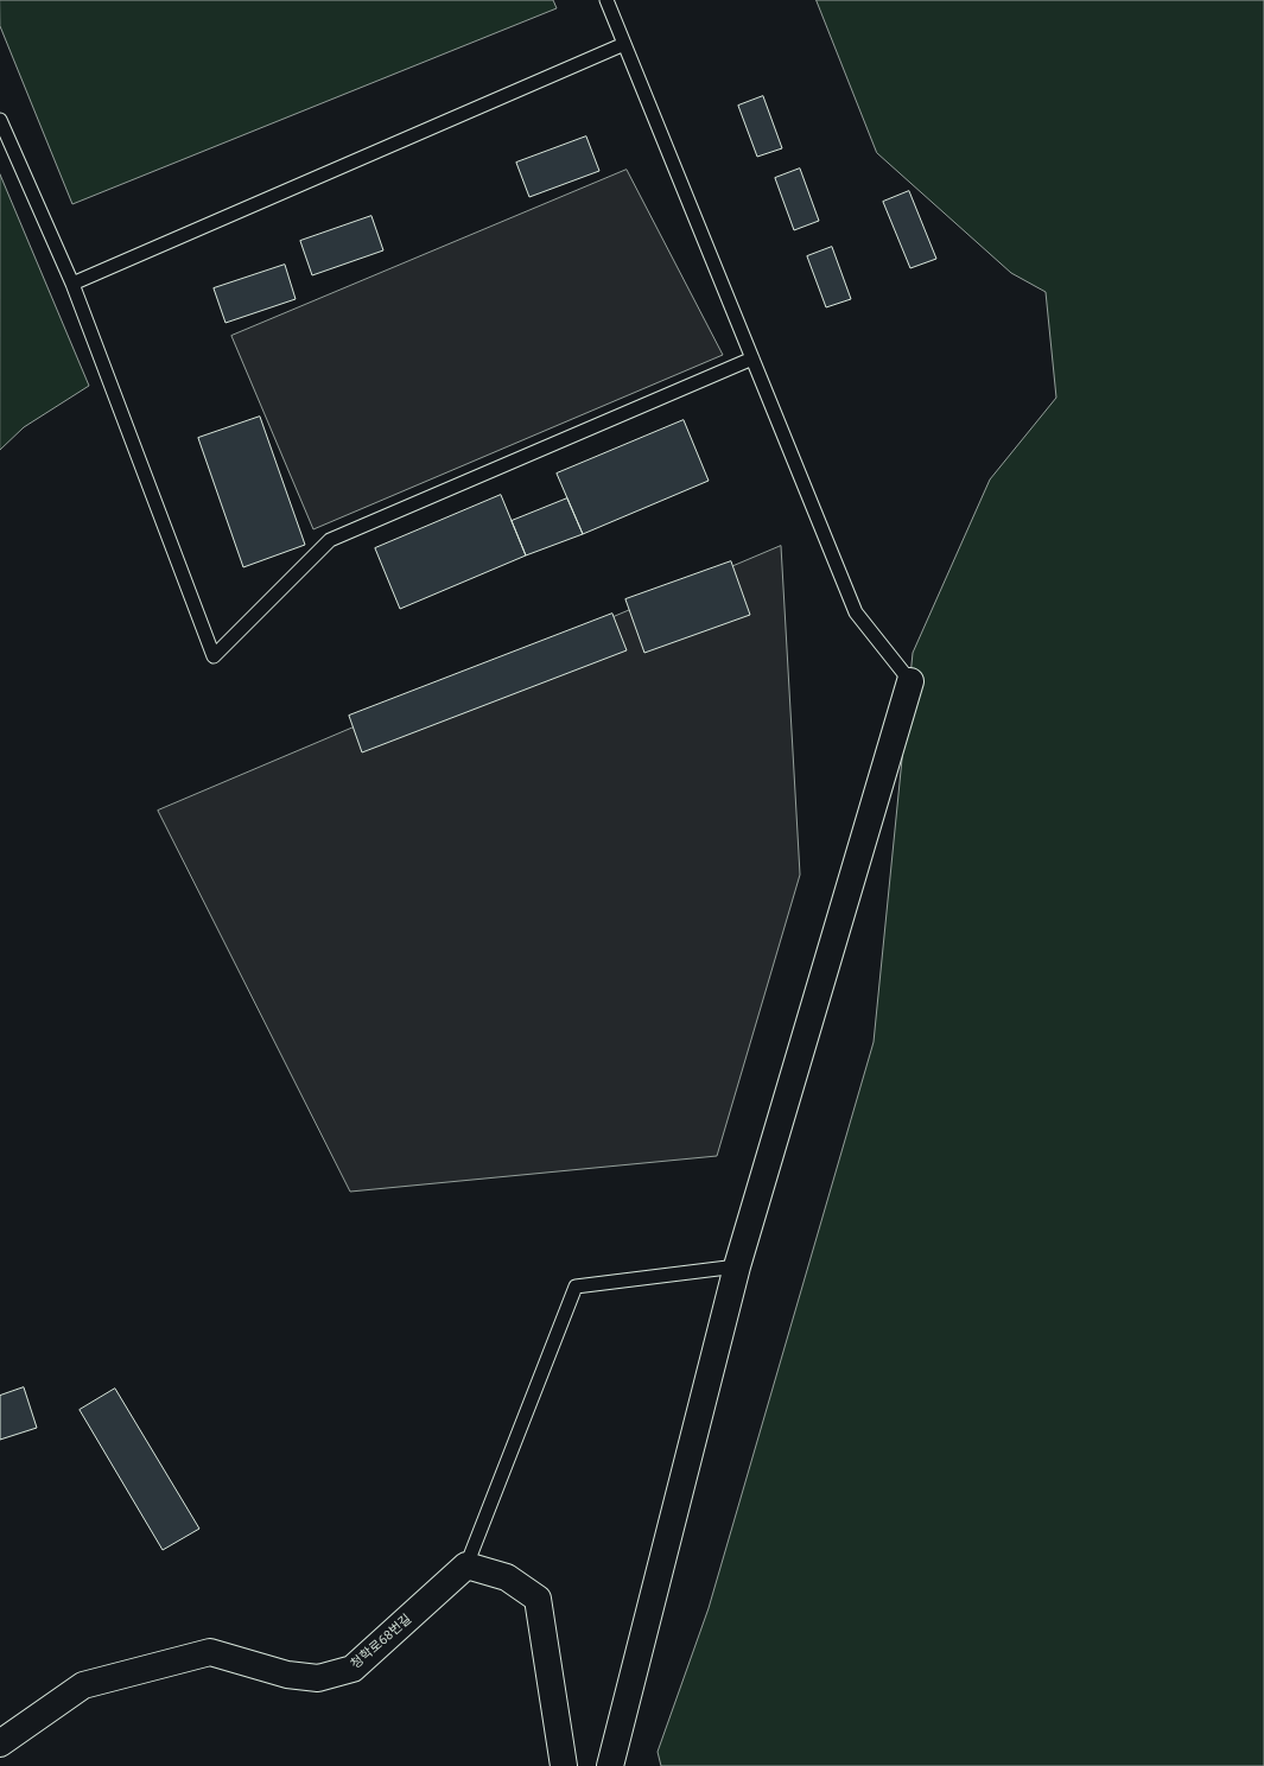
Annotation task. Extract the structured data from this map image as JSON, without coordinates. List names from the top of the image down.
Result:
{
  "streets": {
    "street": ["청학로68번길"]
  }
}
